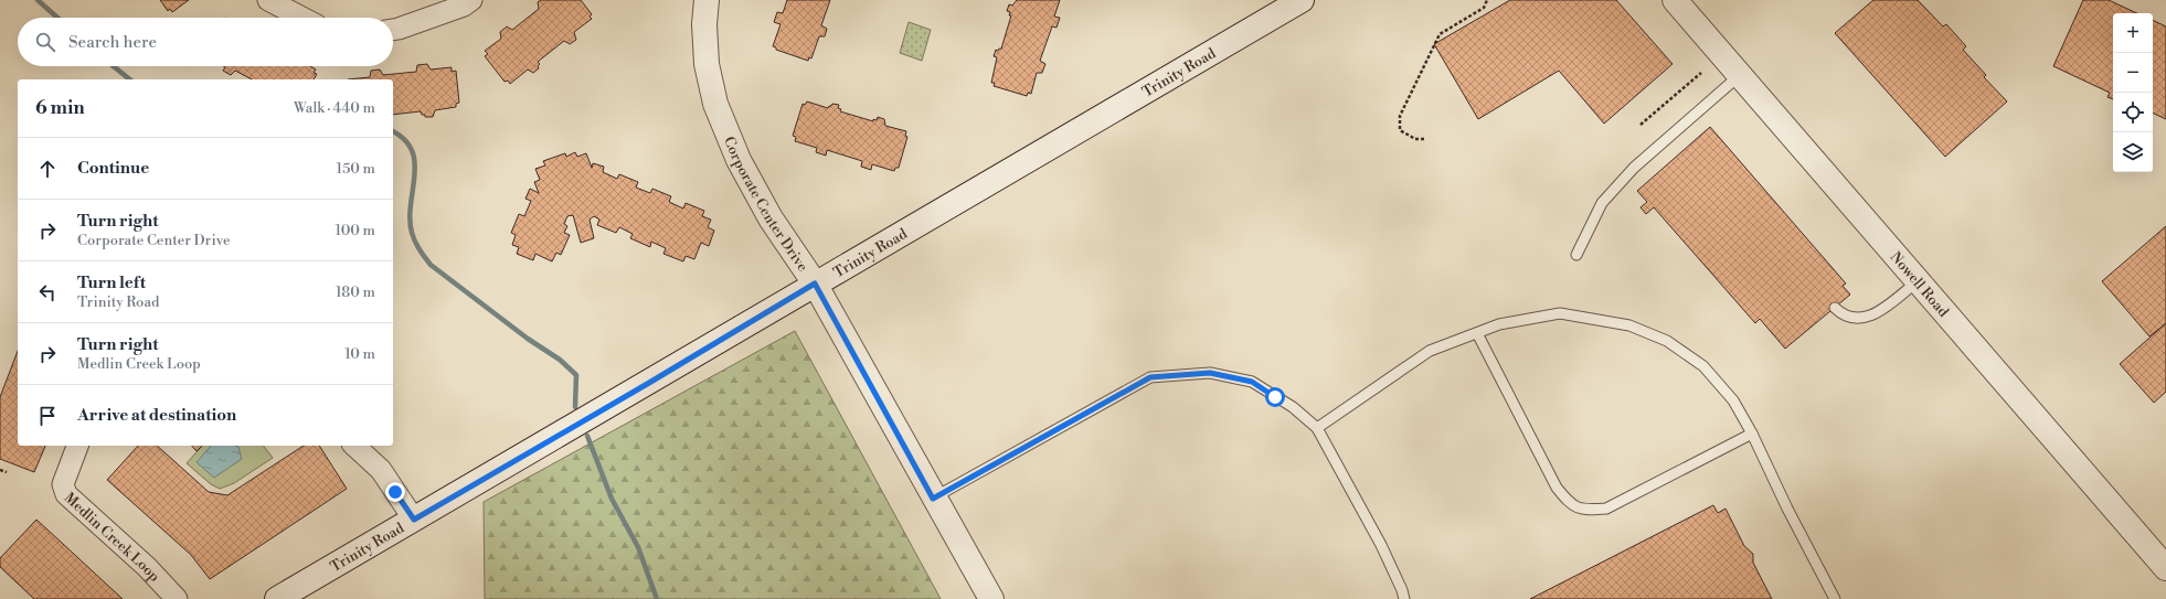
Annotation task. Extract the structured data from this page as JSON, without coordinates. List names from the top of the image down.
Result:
{
  "streets": {
    "street": [
      "Trinity Road",
      "Corporate Center Drive",
      "Nowell Road",
      "Medlin Creek Loop"
    ]
  },
  "crossings": [
    ["Trinity Road", "Corporate Center Drive"]
  ],
  "page": {
    "map_buttons": ["+", "−"],
    "search": "Search here",
    "heading": ["6 min", "Walk · 440 m"],
    "list": [
      ["Continue", "150 m"],
      ["Turn right", "Corporate Center Drive", "100 m"],
      ["Turn left", "Trinity Road", "180 m"],
      ["Turn right", "Medlin Creek Loop", "10 m"],
      "Arrive at destination"
    ]
  }
}
